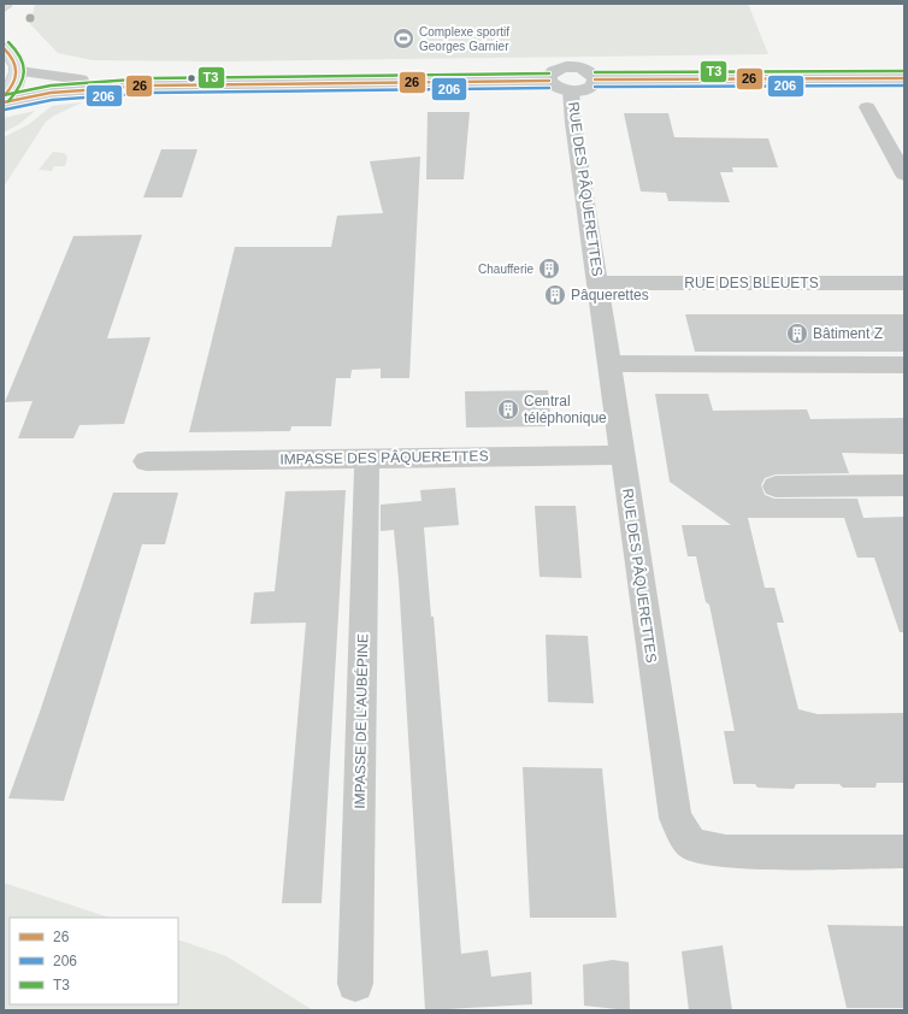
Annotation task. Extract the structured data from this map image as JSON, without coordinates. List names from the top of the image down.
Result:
{
  "streets": {
    "street": [
      "RUE DES PÂQUERETTES",
      "RUE DES BLEUETS",
      "IMPASSE DES PÂQUERETTES",
      "IMPASSE DE L'AUBÉPINE"
    ]
  },
  "crossings": [
    ["RUE DES PÂQUERETTES", "RUE DES BLEUETS"],
    ["RUE DES PÂQUERETTES", "IMPASSE DES PÂQUERETTES"],
    ["IMPASSE DES PÂQUERETTES", "IMPASSE DE L'AUBÉPINE"]
  ],
  "places": {
    "sports": ["Complexe sportif Georges Garnier"],
    "building": [
      "Chaufferie",
      "Pâquerettes",
      "Bâtiment Z",
      "Central téléphonique"
    ]
  },
  "lines": ["transit line T3", "transit line 26", "transit line 206"],
  "legend": ["26", "206", "T3"]
}
